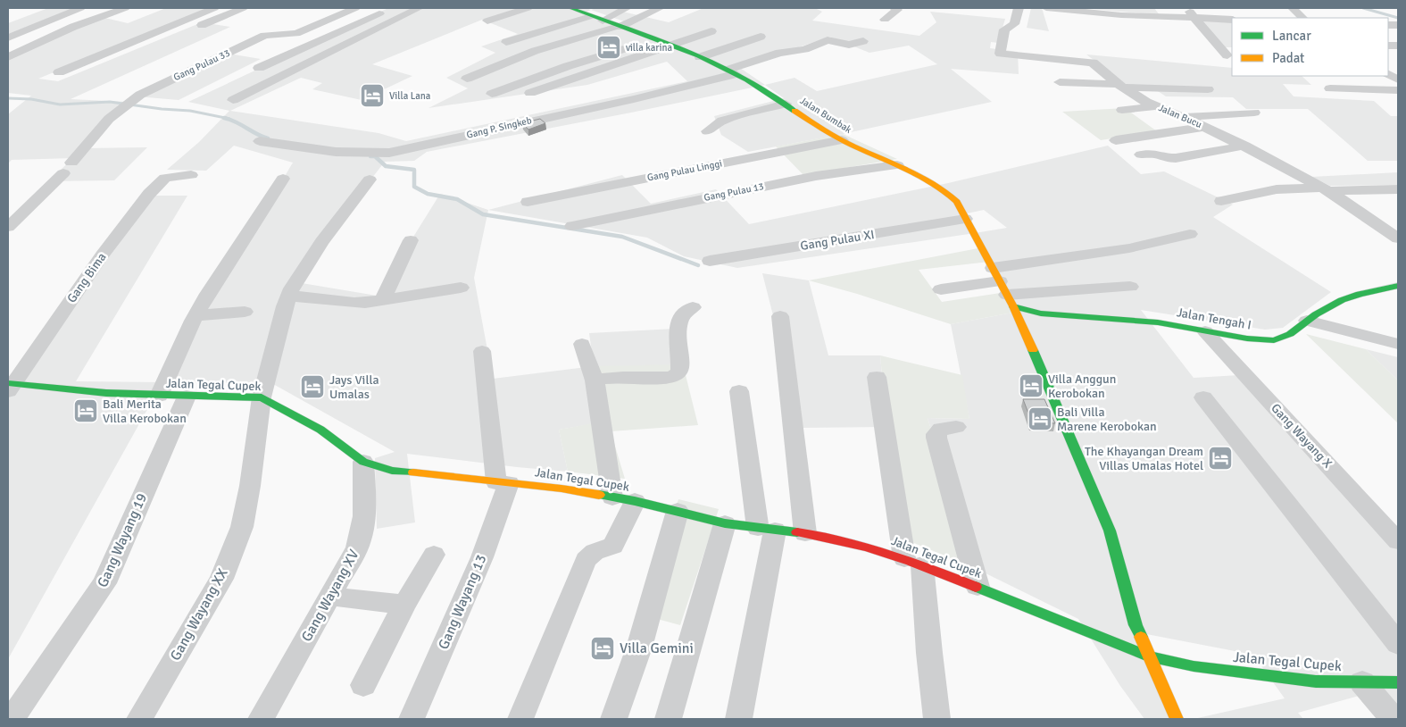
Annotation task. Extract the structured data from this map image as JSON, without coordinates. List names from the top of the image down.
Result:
{
  "streets": {
    "street": [
      "Gang Pulau 33",
      "Jalan Bumbak",
      "Jalan Bucu",
      "Gang P. Singkeb",
      "Gang Pulau Linggi",
      "Gang Pulau 13",
      "Gang Pulau XI",
      "Gang Bima",
      "Jalan Tengah I",
      "Jalan Tegal Cupek",
      "Gang Wayang X",
      "Gang Wayang 19",
      "Gang Wayang XV",
      "Gang Wayang 13",
      "Gang Wayang XX"
    ]
  },
  "crossings": [
    ["Jalan Bumbak", "Gang P. Singkeb"],
    ["Jalan Bumbak", "Gang Pulau Linggi"],
    ["Jalan Bumbak", "Gang Pulau 13"],
    ["Jalan Bumbak", "Gang Pulau XI"],
    ["Jalan Bumbak", "Jalan Tengah I"],
    ["Gang Bima", "Jalan Tegal Cupek"],
    ["Jalan Tengah I", "Gang Wayang X"],
    ["Jalan Tegal Cupek", "Gang Wayang 19"],
    ["Jalan Tegal Cupek", "Gang Wayang XV"],
    ["Jalan Tegal Cupek", "Gang Wayang 13"],
    ["Jalan Tegal Cupek", "Gang Wayang XX"]
  ],
  "places": {
    "hotel": [
      "villa karina",
      "Villa Lana",
      "Villa Anggun Kerobokan",
      "Jays Villa Umalas",
      "Bali Merita Villa Kerobokan",
      "Bali Villa Marene Kerobokan",
      "The Khayangan Dream Villas Umalas Hotel",
      "Villa Gemini"
    ]
  },
  "legend": ["Lancar", "Padat"]
}
